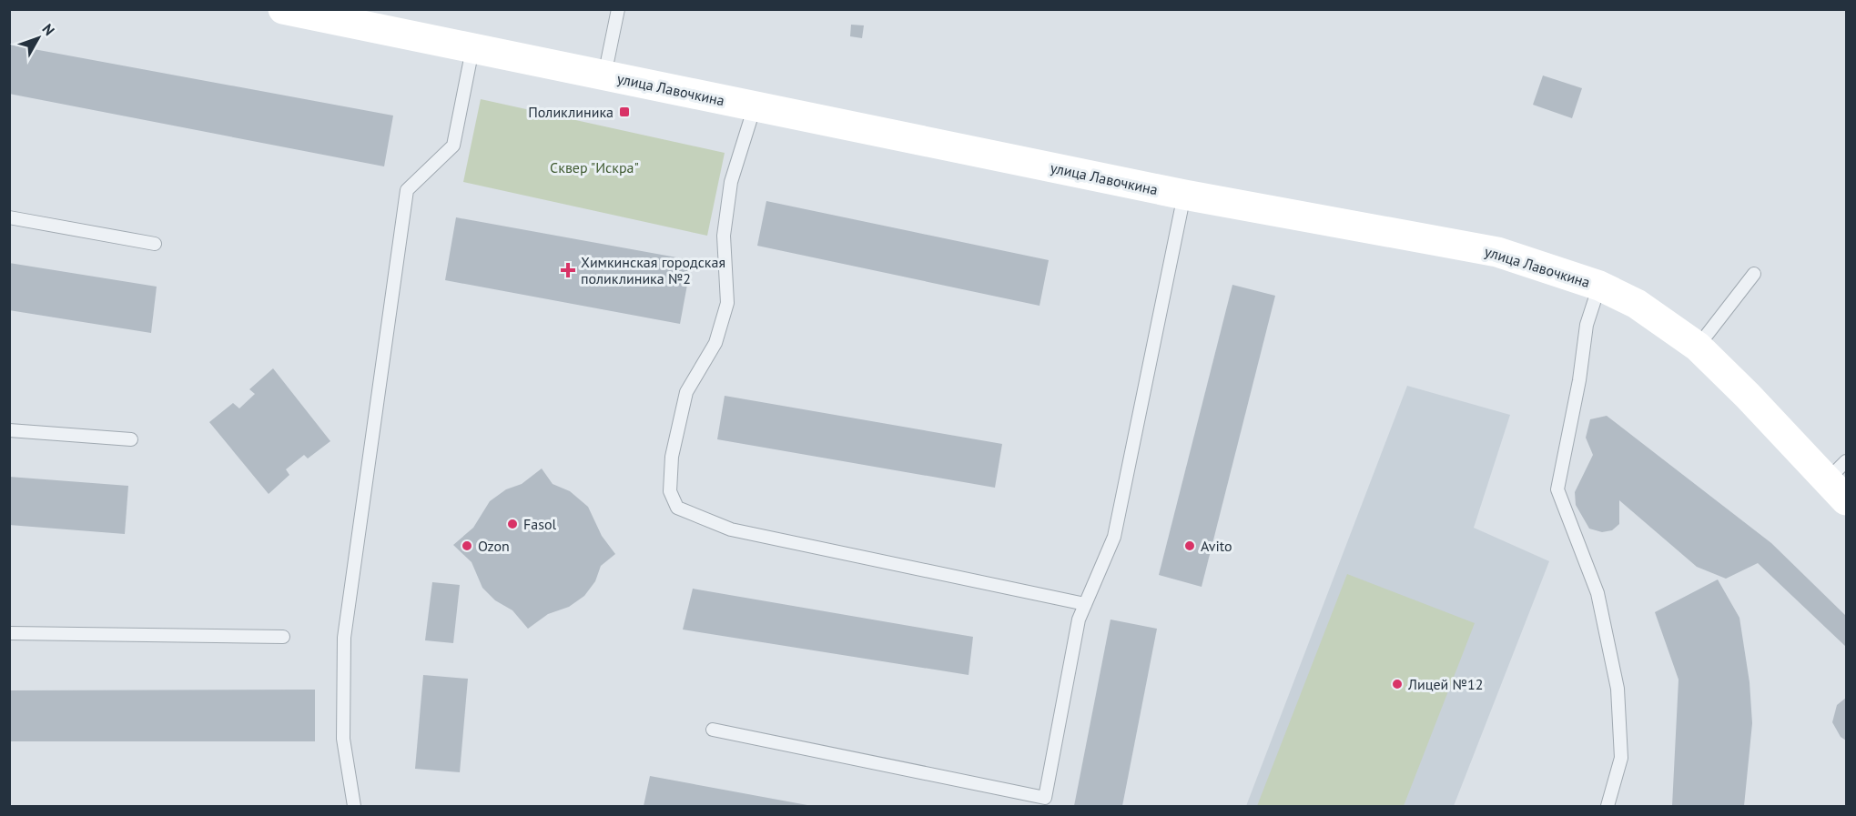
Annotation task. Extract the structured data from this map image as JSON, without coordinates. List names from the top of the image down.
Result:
{
  "streets": {
    "street": ["улица Лавочкина"]
  },
  "parks": ["Сквер \"Искра\""],
  "places": {
    "transit": ["Поликлиника"],
    "health": ["Химкинская городская поликлиника №2"],
    "other": [
      "Fasol",
      "Ozon",
      "Avito",
      "Лицей №12"
    ]
  },
  "north": "top right"
}
